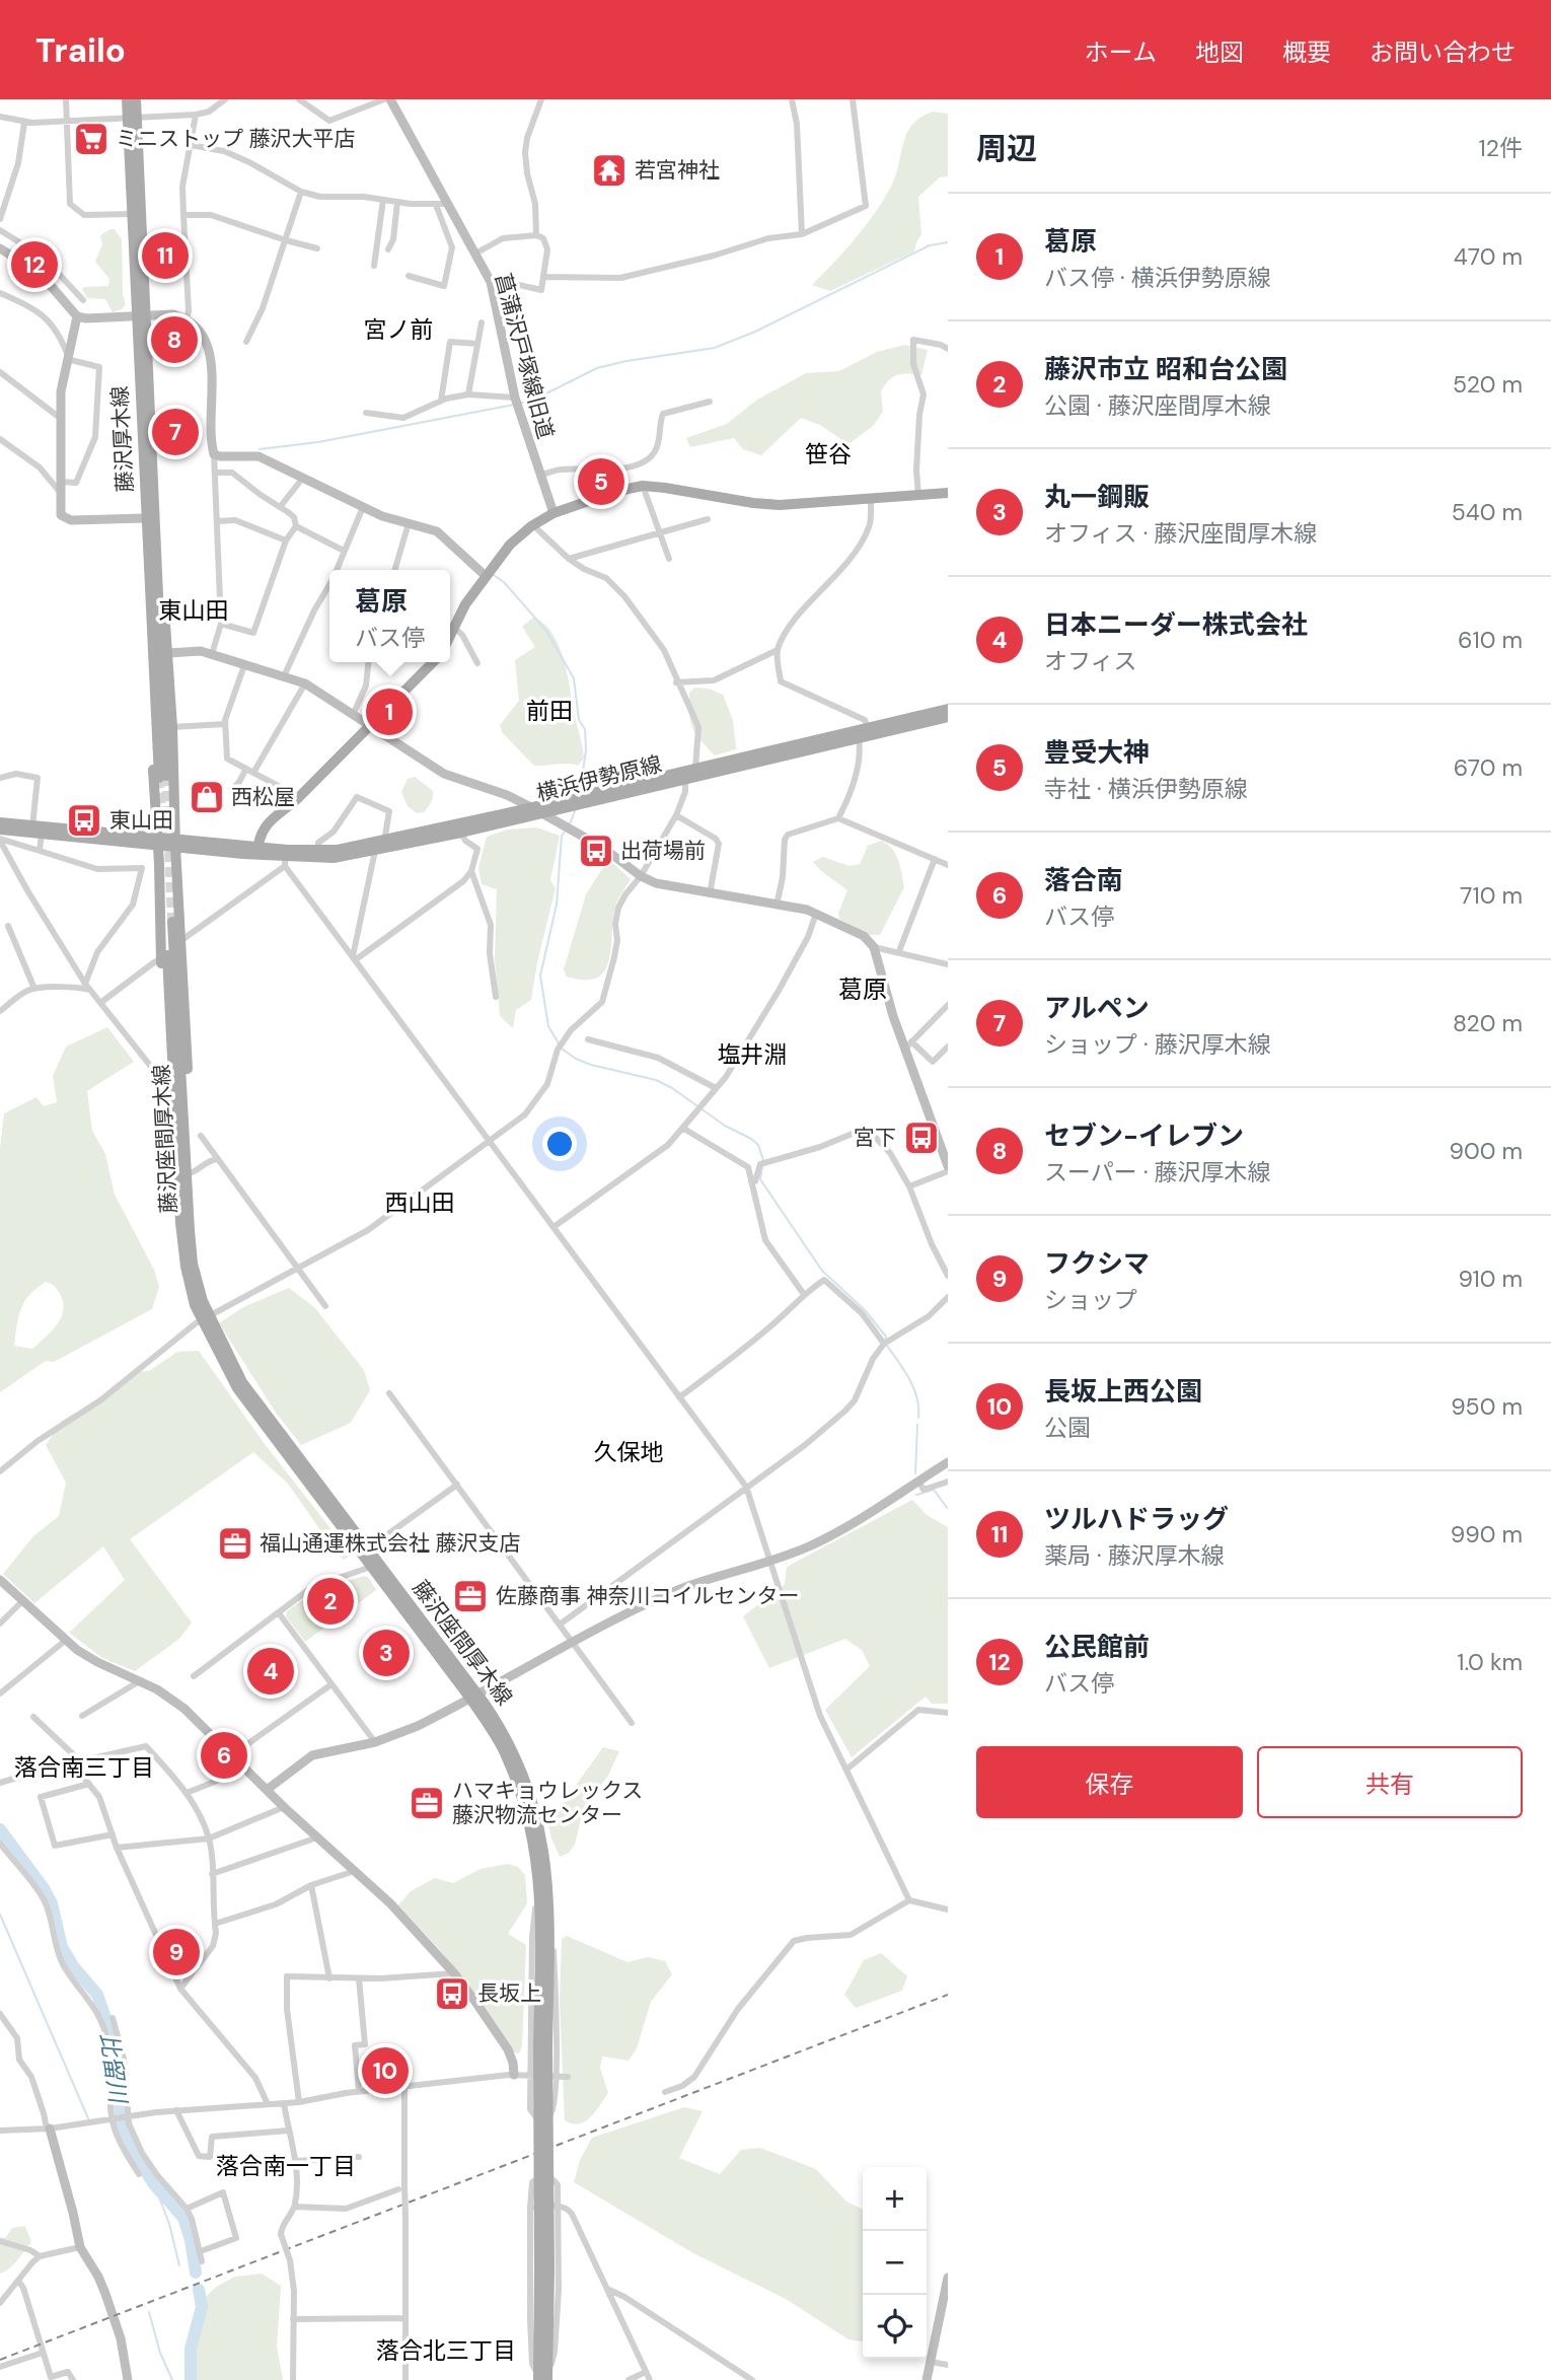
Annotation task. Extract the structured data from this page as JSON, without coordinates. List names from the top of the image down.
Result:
{
  "streets": {
    "main road": ["藤沢厚木線", "横浜伊勢原線", "藤沢座間厚木線"],
    "street": ["菖蒲沢戸塚線旧道"]
  },
  "districts": [
    "宮ノ前",
    "笹谷",
    "東山田",
    "前田",
    "葛原",
    "塩井淵",
    "西山田",
    "久保地",
    "落合南三丁目",
    "落合南一丁目",
    "落合北三丁目"
  ],
  "water": ["比留川"],
  "places": {
    "supermarket": ["ミニストップ 藤沢大平店"],
    "temple": ["若宮神社"],
    "shop": ["西松屋"],
    "bus stop": [
      "東山田",
      "出荷場前",
      "宮下",
      "長坂上"
    ],
    "office": ["福山通運株式会社 藤沢支店", "佐藤商事 神奈川コイルセンター", "ハマキョウレックス 藤沢物流センター"]
  },
  "page": {
    "header": "Trailo",
    "nav": [
      "ホーム",
      "地図",
      "概要",
      "お問い合わせ"
    ],
    "heading": ["周辺", "12件"],
    "list": [
      {
        "mark": "1",
        "name": "葛原",
        "note": "バス停 · 横浜伊勢原線",
        "value": "470 m"
      },
      {
        "mark": "2",
        "name": "藤沢市立 昭和台公園",
        "note": "公園 · 藤沢座間厚木線",
        "value": "520 m"
      },
      {
        "mark": "3",
        "name": "丸一鋼販",
        "note": "オフィス · 藤沢座間厚木線",
        "value": "540 m"
      },
      {
        "mark": "4",
        "name": "日本ニーダー株式会社",
        "note": "オフィス",
        "value": "610 m"
      },
      {
        "mark": "5",
        "name": "豊受大神",
        "note": "寺社 · 横浜伊勢原線",
        "value": "670 m"
      },
      {
        "mark": "6",
        "name": "落合南",
        "note": "バス停",
        "value": "710 m"
      },
      {
        "mark": "7",
        "name": "アルペン",
        "note": "ショップ · 藤沢厚木線",
        "value": "820 m"
      },
      {
        "mark": "8",
        "name": "セブン-イレブン",
        "note": "スーパー · 藤沢厚木線",
        "value": "900 m"
      },
      {
        "mark": "9",
        "name": "フクシマ",
        "note": "ショップ",
        "value": "910 m"
      },
      {
        "mark": "10",
        "name": "長坂上西公園",
        "note": "公園",
        "value": "950 m"
      },
      {
        "mark": "11",
        "name": "ツルハドラッグ",
        "note": "薬局 · 藤沢厚木線",
        "value": "990 m"
      },
      {
        "mark": "12",
        "name": "公民館前",
        "note": "バス停",
        "value": "1.0 km"
      }
    ],
    "pins": [
      "11",
      "12",
      "8",
      "7",
      "5",
      "1",
      "2",
      "3",
      "4",
      "6",
      "9",
      "10"
    ],
    "popup": ["葛原", "バス停"],
    "buttons": ["保存", "共有"],
    "map_buttons": ["+", "−"]
  }
}
